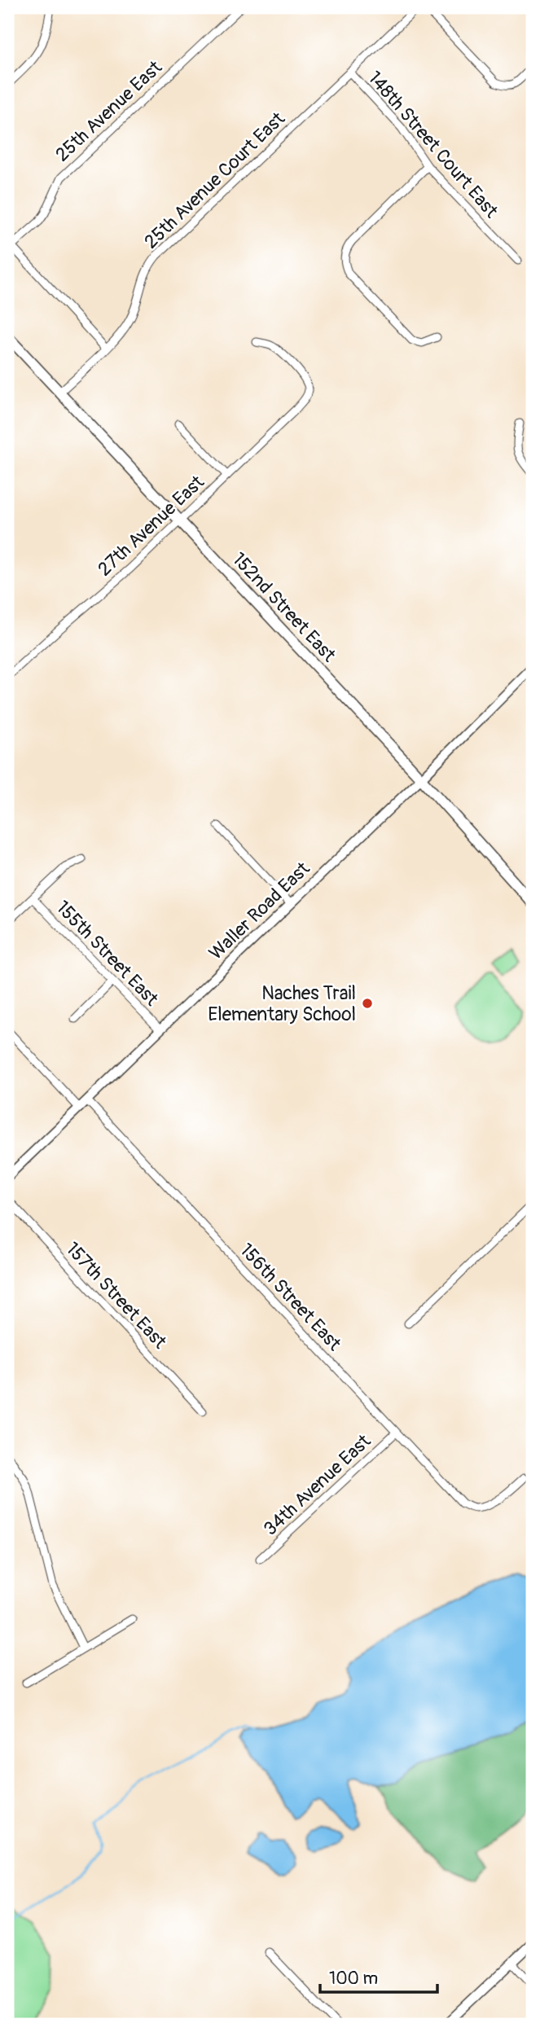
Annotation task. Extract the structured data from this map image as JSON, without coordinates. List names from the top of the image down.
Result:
{
  "streets": {
    "main road": ["152nd Street East"],
    "street": [
      "25th Avenue East",
      "148th Street Court East",
      "25th Avenue Court East",
      "27th Avenue East",
      "Waller Road East",
      "155th Street East",
      "157th Street East",
      "156th Street East",
      "34th Avenue East"
    ]
  },
  "crossings": [
    ["148th Street Court East", "25th Avenue Court East"],
    ["25th Avenue Court East", "152nd Street East"],
    ["27th Avenue East", "152nd Street East"],
    ["152nd Street East", "Waller Road East"],
    ["Waller Road East", "155th Street East"],
    ["Waller Road East", "156th Street East"],
    ["156th Street East", "34th Avenue East"]
  ],
  "places": ["Naches Trail Elementary School"],
  "scale_bar": "100 m"
}
